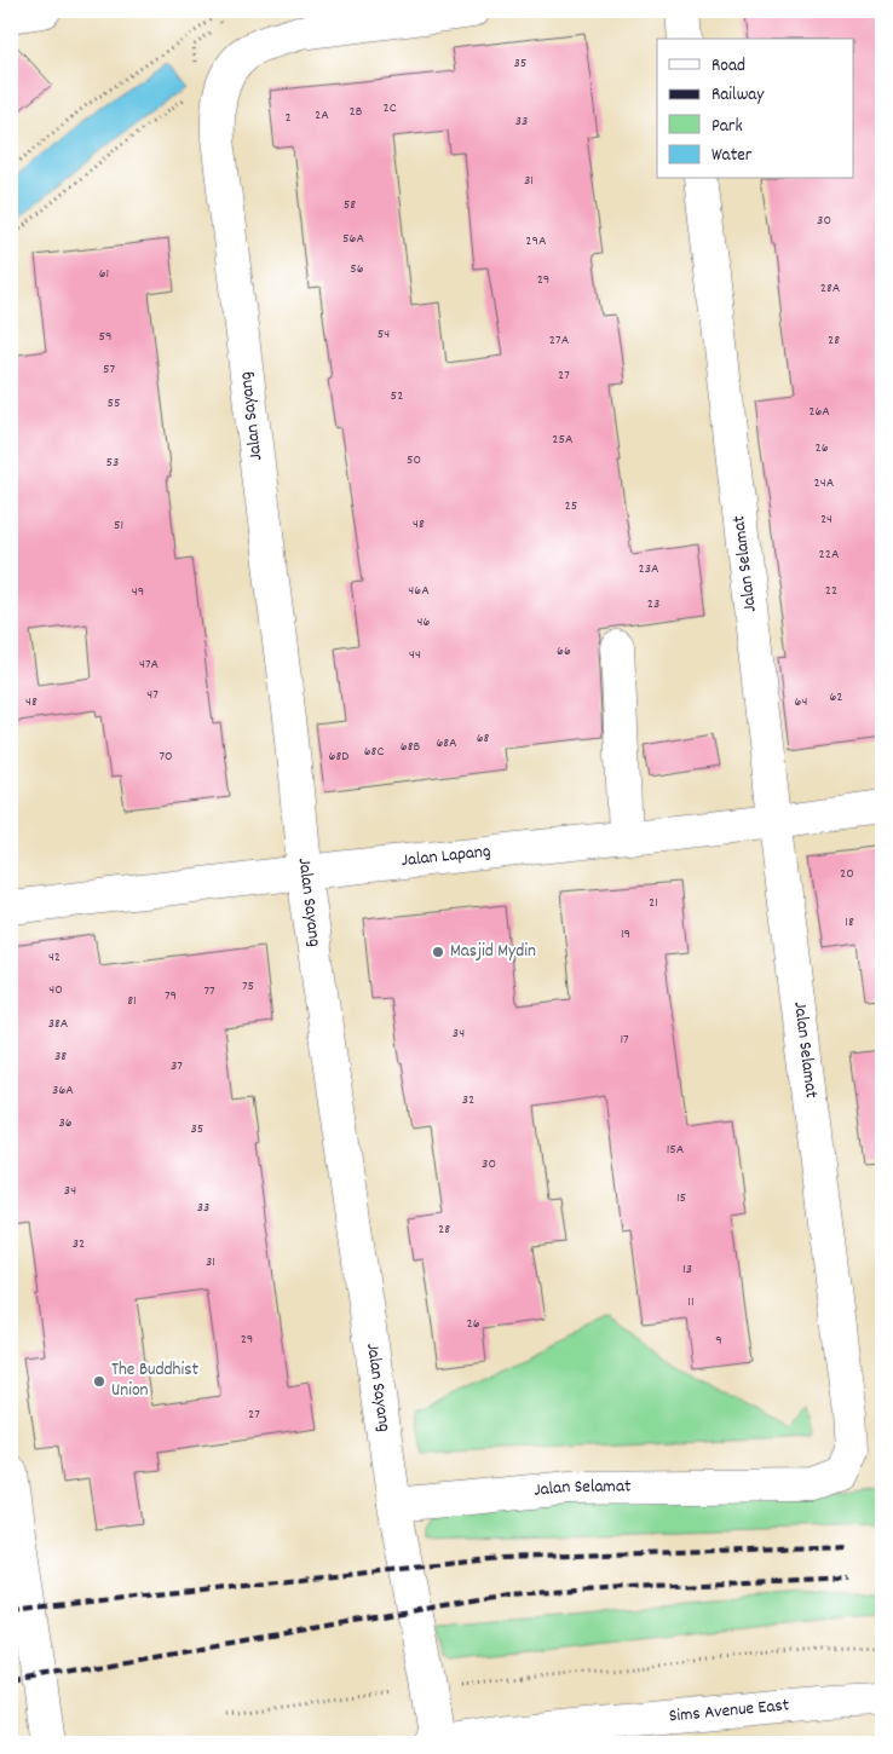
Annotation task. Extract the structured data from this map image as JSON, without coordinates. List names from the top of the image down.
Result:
{
  "streets": {
    "street": [
      "Jalan Sayang",
      "Jalan Selamat",
      "Jalan Lapang",
      "Sims Avenue East"
    ]
  },
  "crossings": [
    ["Jalan Sayang", "Jalan Selamat"],
    ["Jalan Sayang", "Jalan Lapang"],
    ["Jalan Sayang", "Sims Avenue East"],
    ["Jalan Selamat", "Jalan Lapang"]
  ],
  "places": ["Masjid Mydin", "The Buddhist Union"],
  "house_numbers": [
    "35",
    "2C",
    "2B",
    "2A",
    "2",
    "33",
    "31",
    "58",
    "30",
    "56A",
    "29A",
    "56",
    "61",
    "29",
    "28A",
    "54",
    "59",
    "27A",
    "28",
    "57",
    "27",
    "52",
    "55",
    "26A",
    "25A",
    "26",
    "50",
    "53",
    "24A",
    "25",
    "24",
    "48",
    "51",
    "22A",
    "23A",
    "46A",
    "22",
    "49",
    "23",
    "46",
    "66",
    "44",
    "47A",
    "47",
    "62",
    "48",
    "64",
    "68",
    "68A",
    "68B",
    "68C",
    "70",
    "68D",
    "20",
    "21",
    "18",
    "19",
    "42",
    "75",
    "40",
    "77",
    "79",
    "81",
    "38A",
    "34",
    "17",
    "38",
    "37",
    "36A",
    "32",
    "36",
    "35",
    "15A",
    "30",
    "34",
    "15",
    "33",
    "28",
    "32",
    "31",
    "13",
    "11",
    "26",
    "29",
    "9",
    "27"
  ],
  "legend": [
    "Road",
    "Railway",
    "Park",
    "Water"
  ]
}
